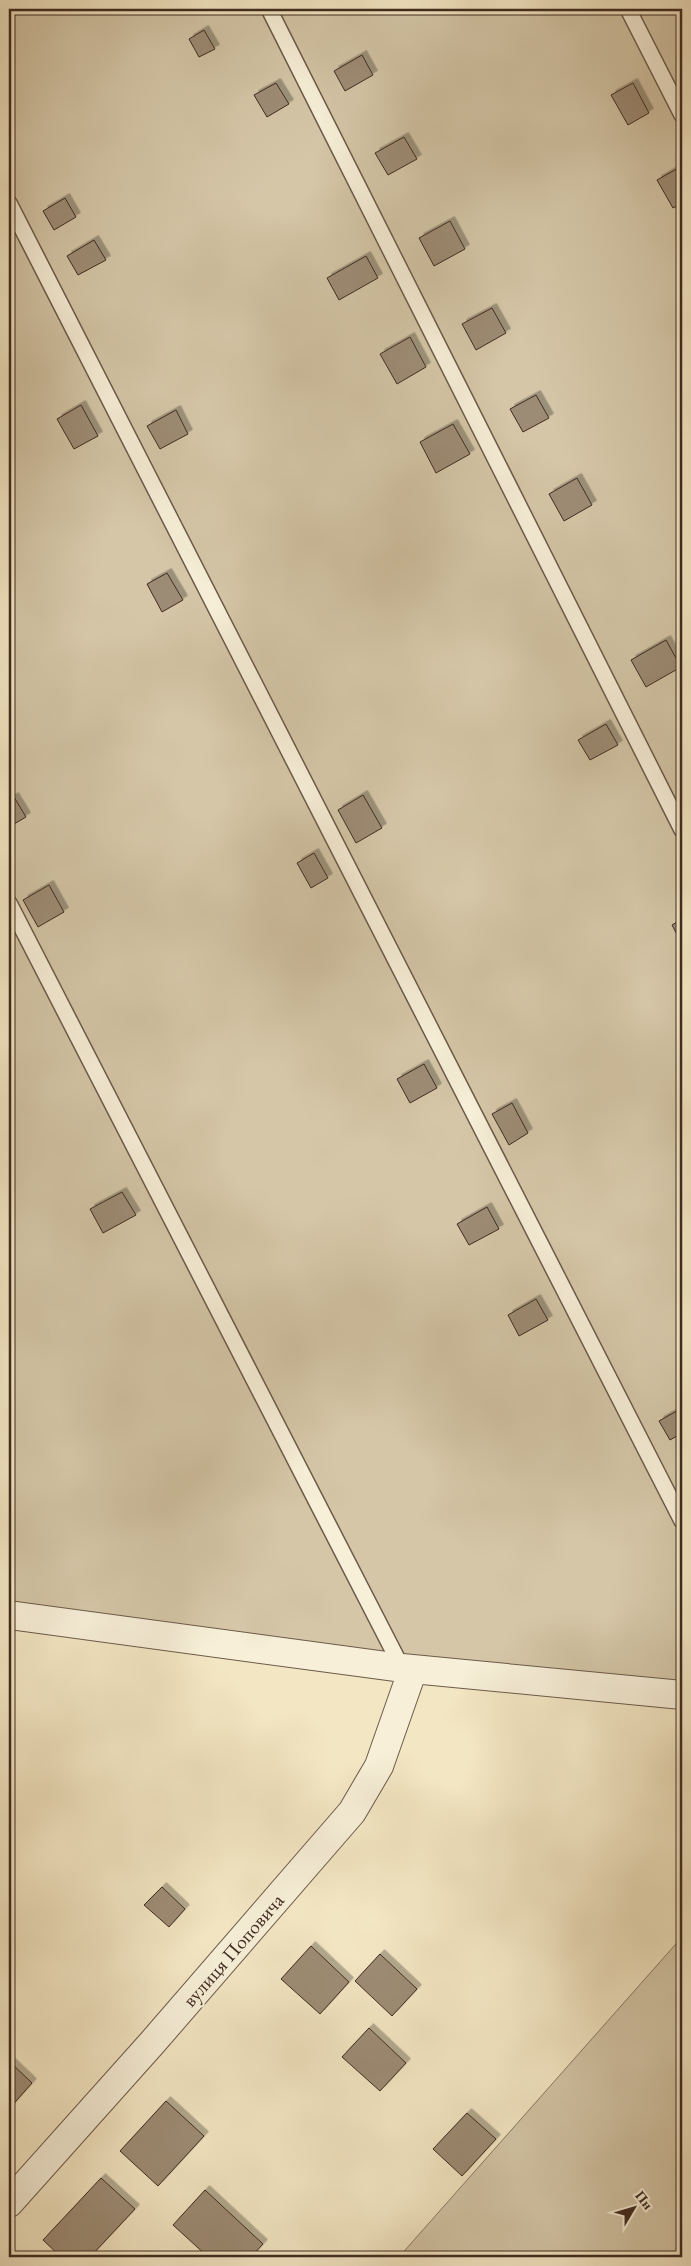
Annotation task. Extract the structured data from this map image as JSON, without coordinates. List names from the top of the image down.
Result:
{
  "streets": {
    "street": ["вулиця Поповича"]
  },
  "north": "top right"
}
